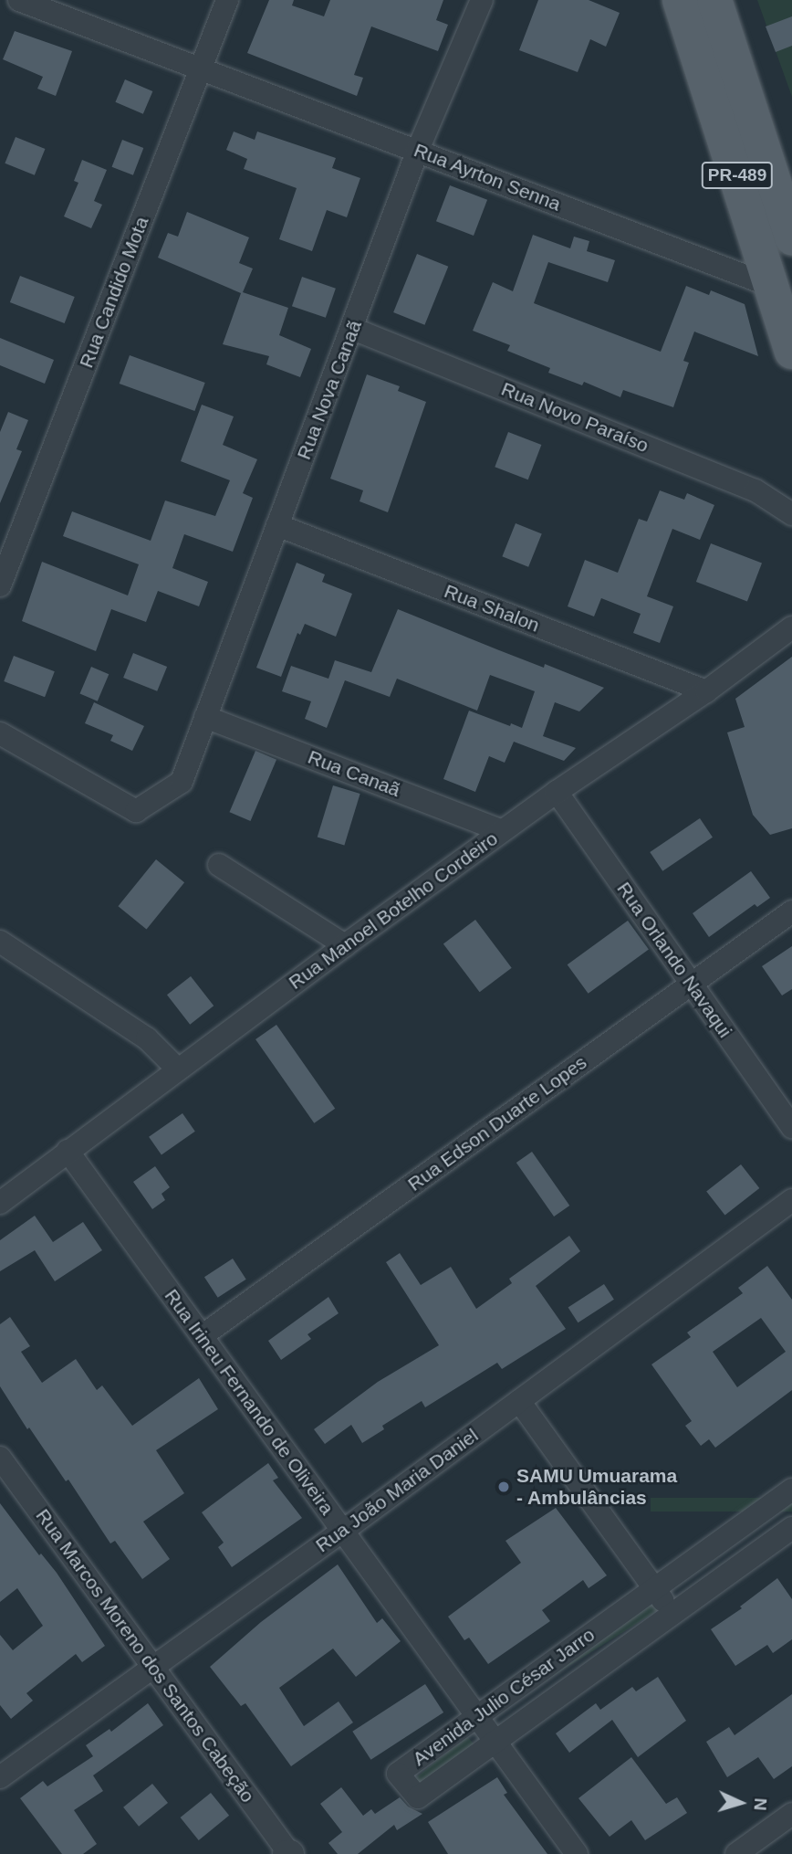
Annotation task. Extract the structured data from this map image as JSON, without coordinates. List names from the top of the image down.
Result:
{
  "streets": {
    "main road": ["PR-489"],
    "street": [
      "Rua Ayrton Senna",
      "Rua Candido Mota",
      "Rua Nova Canaã",
      "Rua Novo Paraíso",
      "Rua Shalon",
      "Rua Canaã",
      "Rua Manoel Botelho Cordeiro",
      "Rua Orlando Navaqui",
      "Rua Edson Duarte Lopes",
      "Rua Irineu Fernando de Oliveira",
      "Rua João Maria Daniel",
      "Rua Marcos Moreno dos Santos Cabeção",
      "Avenida Julio César Jarro"
    ]
  },
  "crossings": [
    ["PR-489", "Rua Ayrton Senna"],
    ["Rua Ayrton Senna", "Rua Candido Mota"],
    ["Rua Ayrton Senna", "Rua Nova Canaã"],
    ["Rua Nova Canaã", "Rua Novo Paraíso"],
    ["Rua Nova Canaã", "Rua Shalon"],
    ["Rua Nova Canaã", "Rua Canaã"],
    ["Rua Shalon", "Rua Manoel Botelho Cordeiro"],
    ["Rua Canaã", "Rua Manoel Botelho Cordeiro"],
    ["Rua Manoel Botelho Cordeiro", "Rua Orlando Navaqui"],
    ["Rua Manoel Botelho Cordeiro", "Rua Irineu Fernando de Oliveira"],
    ["Rua Orlando Navaqui", "Rua Edson Duarte Lopes"],
    ["Rua Edson Duarte Lopes", "Rua Irineu Fernando de Oliveira"],
    ["Rua Irineu Fernando de Oliveira", "Rua João Maria Daniel"],
    ["Rua Irineu Fernando de Oliveira", "Avenida Julio César Jarro"],
    ["Rua João Maria Daniel", "Rua Marcos Moreno dos Santos Cabeção"]
  ],
  "places": ["SAMU Umuarama - Ambulâncias"],
  "north": "right"
}
